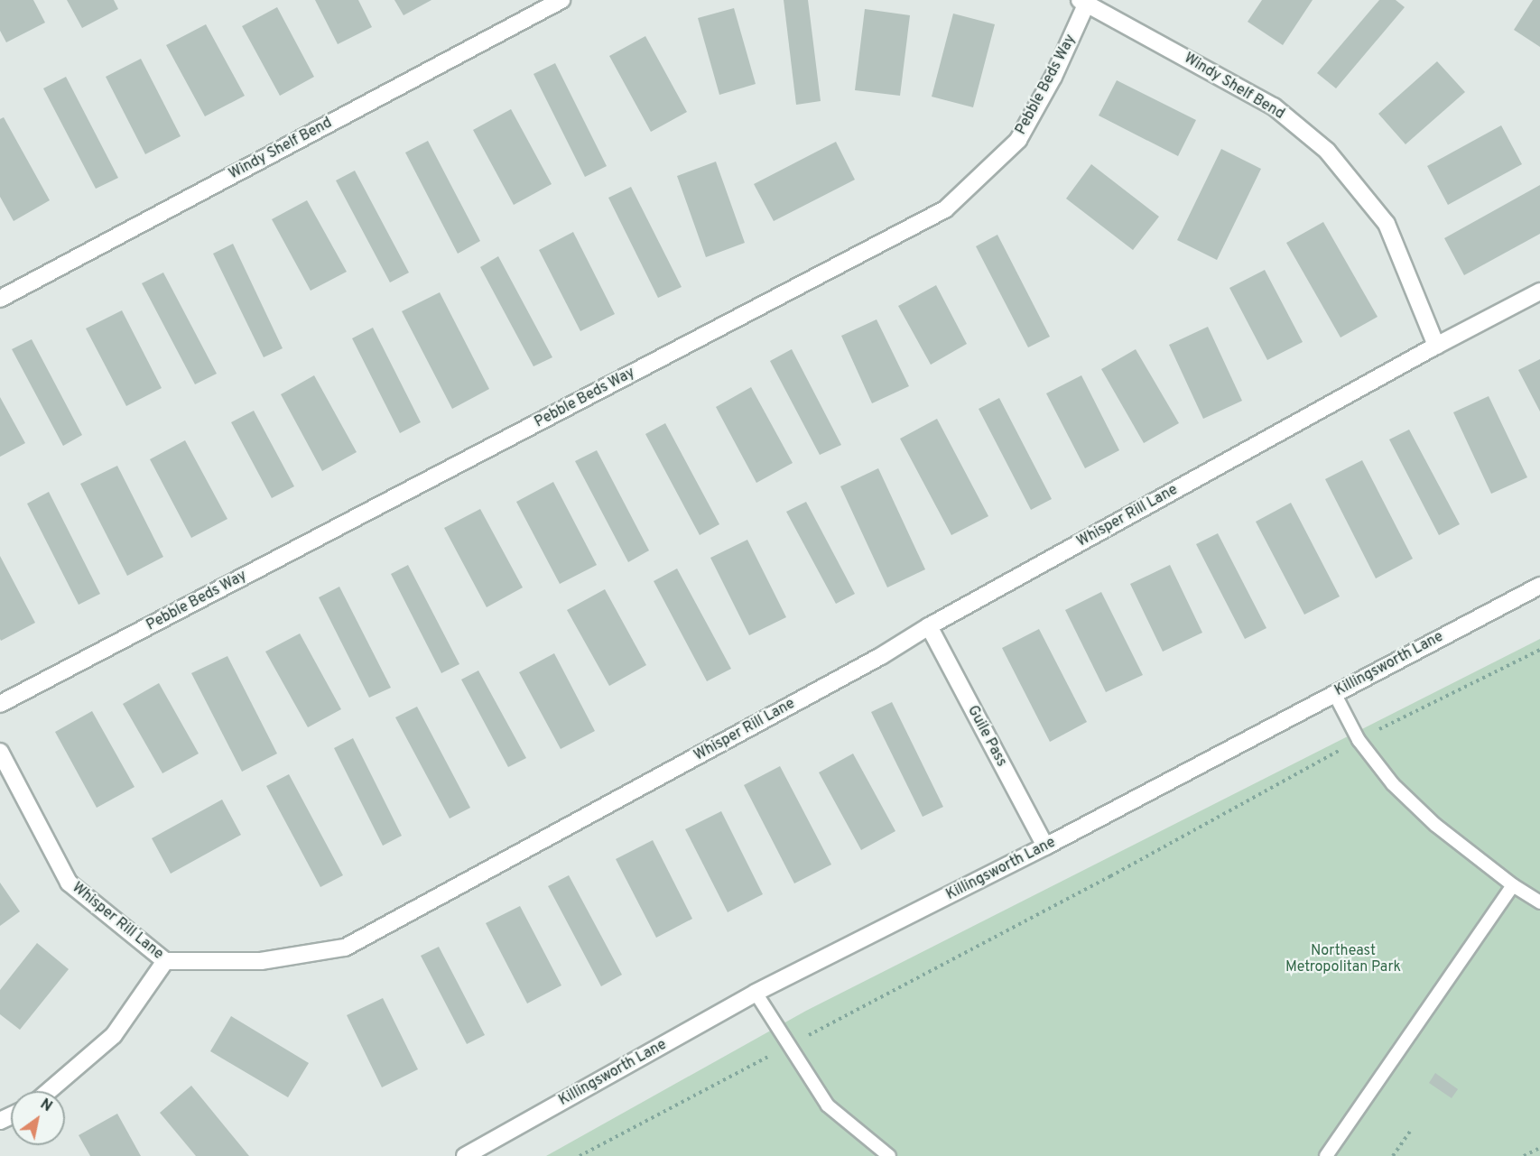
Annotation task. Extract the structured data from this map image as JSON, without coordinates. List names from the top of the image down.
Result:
{
  "streets": {
    "street": [
      "Pebble Beds Way",
      "Windy Shelf Bend",
      "Whisper Rill Lane",
      "Killingsworth Lane",
      "Guile Pass"
    ]
  },
  "crossings": [
    ["Pebble Beds Way", "Windy Shelf Bend"],
    ["Windy Shelf Bend", "Whisper Rill Lane"],
    ["Whisper Rill Lane", "Guile Pass"],
    ["Killingsworth Lane", "Guile Pass"]
  ],
  "parks": ["Northeast Metropolitan Park"],
  "north": "top right"
}
